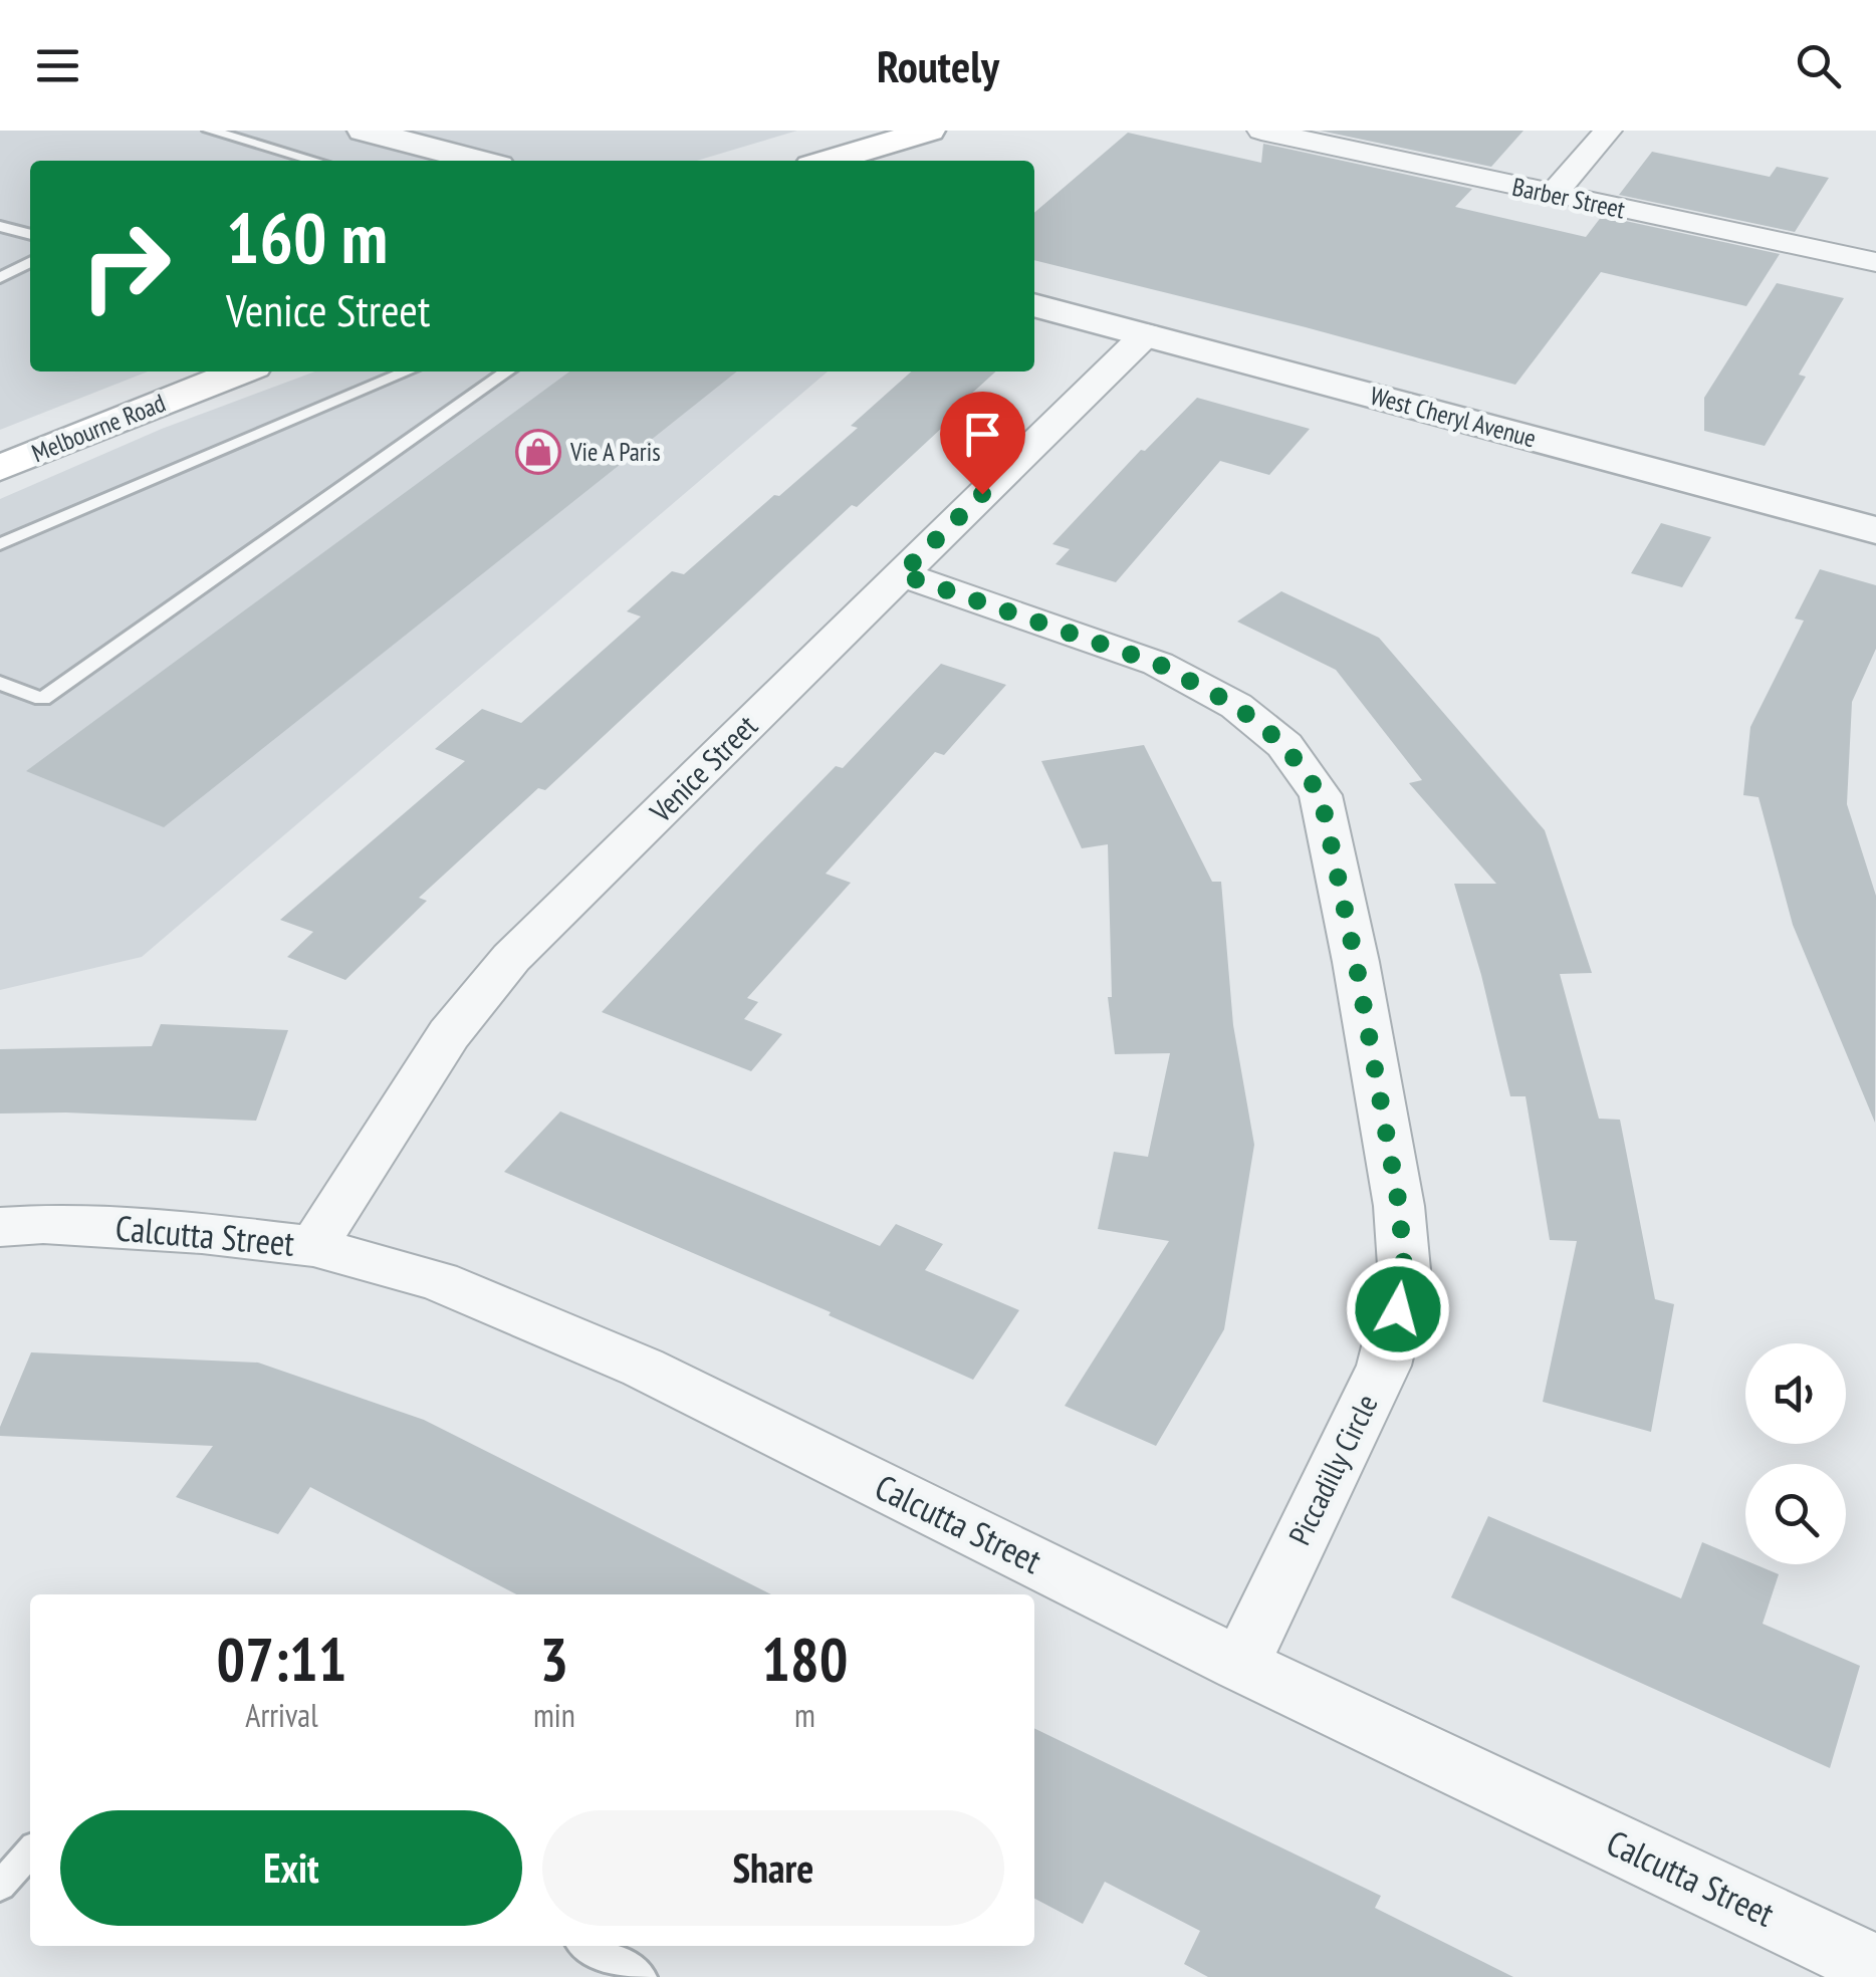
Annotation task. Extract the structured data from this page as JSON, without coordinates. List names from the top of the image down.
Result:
{
  "streets": {
    "main road": ["Melbourne Road"],
    "street": [
      "Barber Street",
      "West Cheryl Avenue",
      "Venice Street",
      "Calcutta Street",
      "Piccadilly Circle"
    ]
  },
  "crossings": [
    ["West Cheryl Avenue", "Venice Street"],
    ["Venice Street", "Calcutta Street"],
    ["Venice Street", "Piccadilly Circle"],
    ["Calcutta Street", "Piccadilly Circle"]
  ],
  "places": {
    "shop": ["Vie A Paris"]
  },
  "page": {
    "header": "Routely",
    "turn": ["160 m", "Venice Street"],
    "eta": [
      "07:11",
      "Arrival",
      "3",
      "min",
      "180",
      "m"
    ],
    "buttons": ["Exit", "Share"]
  }
}
